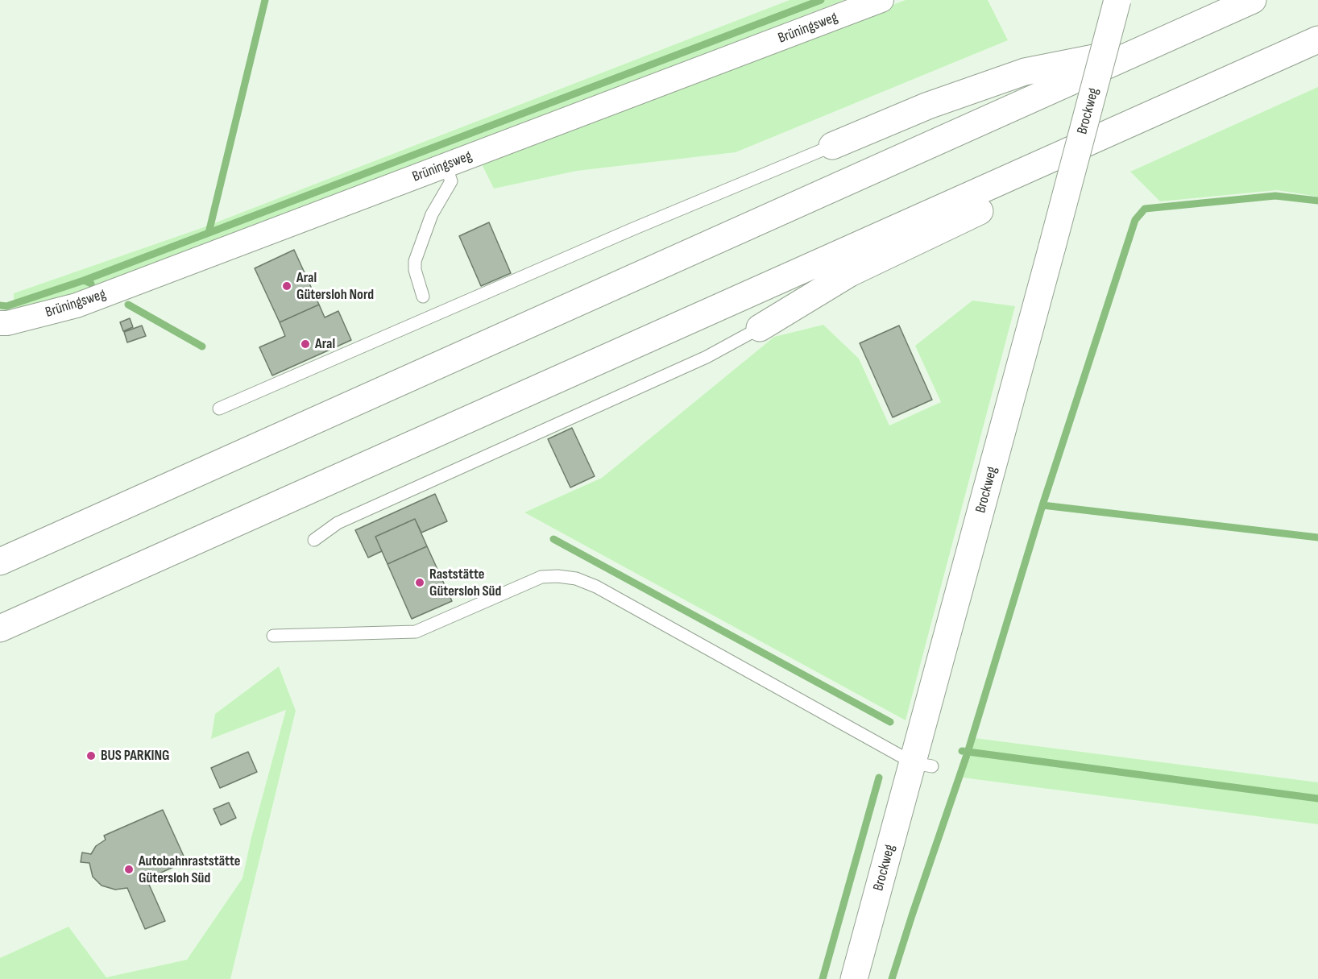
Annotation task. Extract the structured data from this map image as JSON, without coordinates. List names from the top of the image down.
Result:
{
  "streets": {
    "main road": ["Brockweg"],
    "street": ["Brüningsweg"]
  },
  "places": [
    "Aral Gütersloh Nord",
    "Aral",
    "Raststätte Gütersloh Süd",
    "BUS PARKING",
    "Autobahnraststätte Gütersloh Süd"
  ]
}
